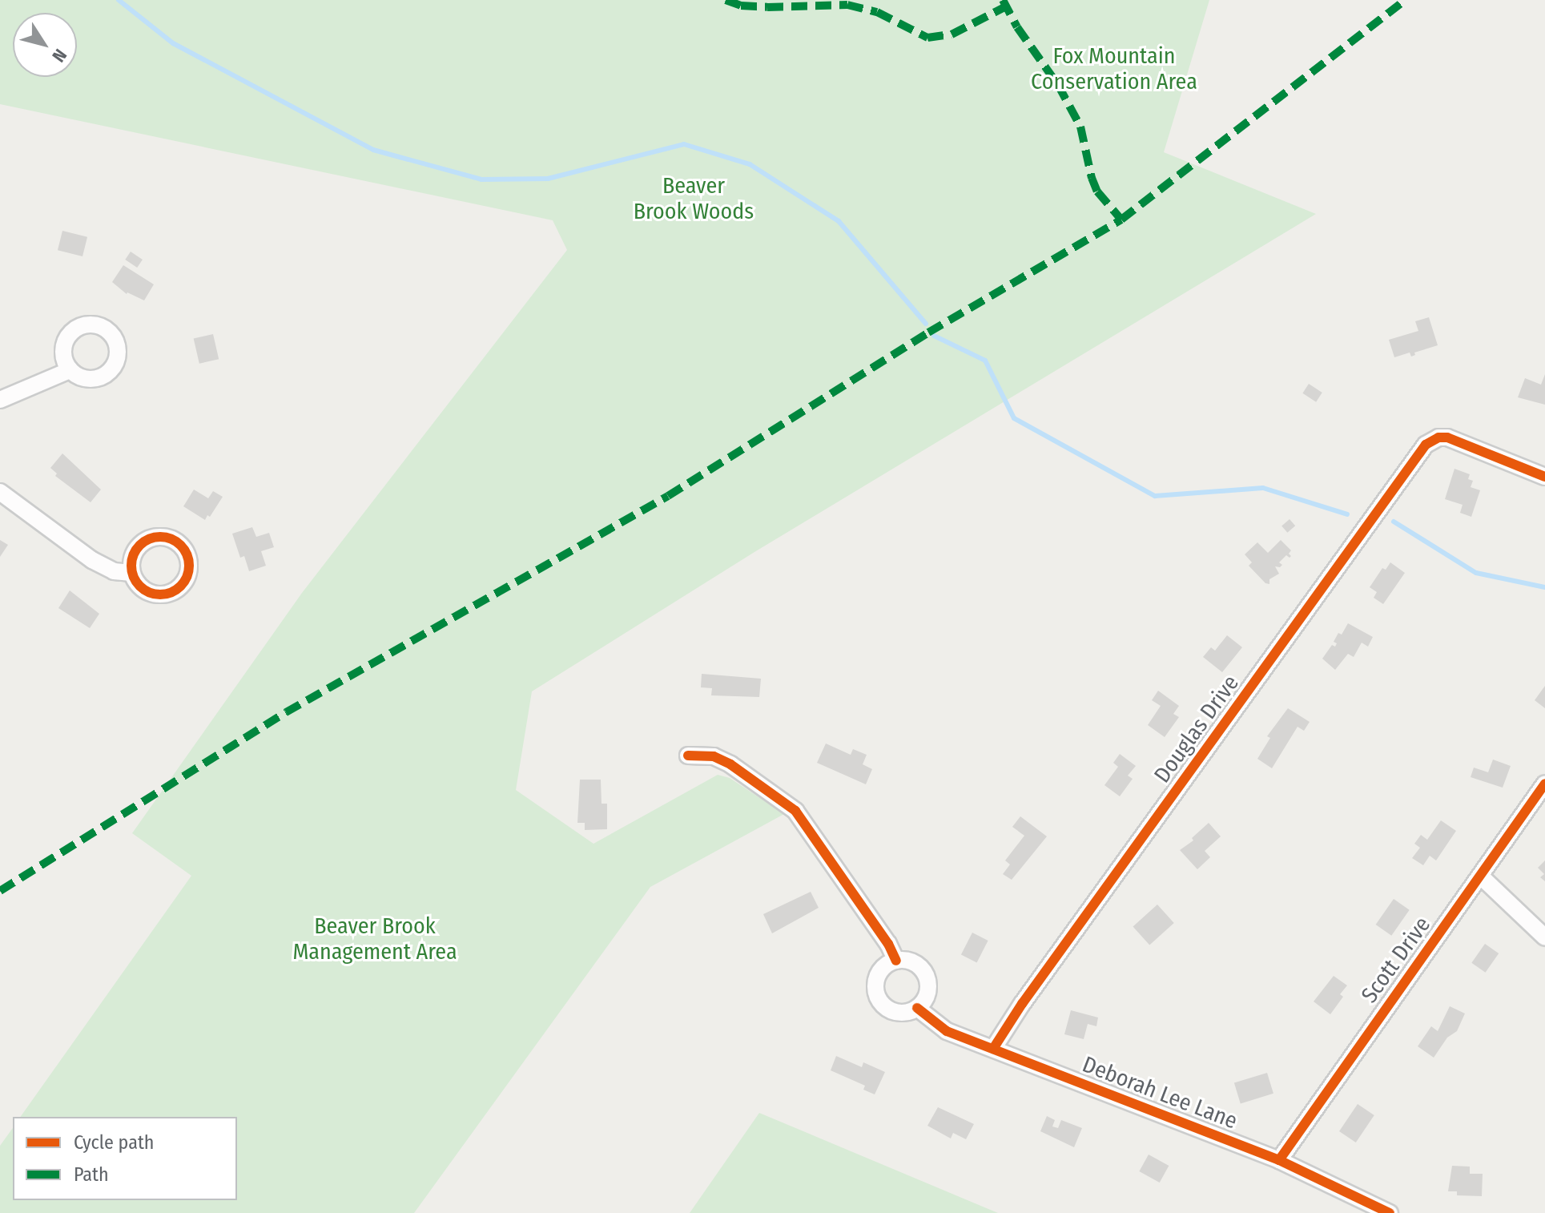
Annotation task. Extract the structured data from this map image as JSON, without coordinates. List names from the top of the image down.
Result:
{
  "streets": {
    "street": ["Douglas Drive", "Scott Drive", "Deborah Lee Lane"]
  },
  "crossings": [
    ["Douglas Drive", "Deborah Lee Lane"],
    ["Scott Drive", "Deborah Lee Lane"]
  ],
  "parks": ["Fox Mountain Conservation Area", "Beaver Brook Woods", "Beaver Brook Management Area"],
  "legend": ["Cycle path", "Path"],
  "north": "bottom right"
}
